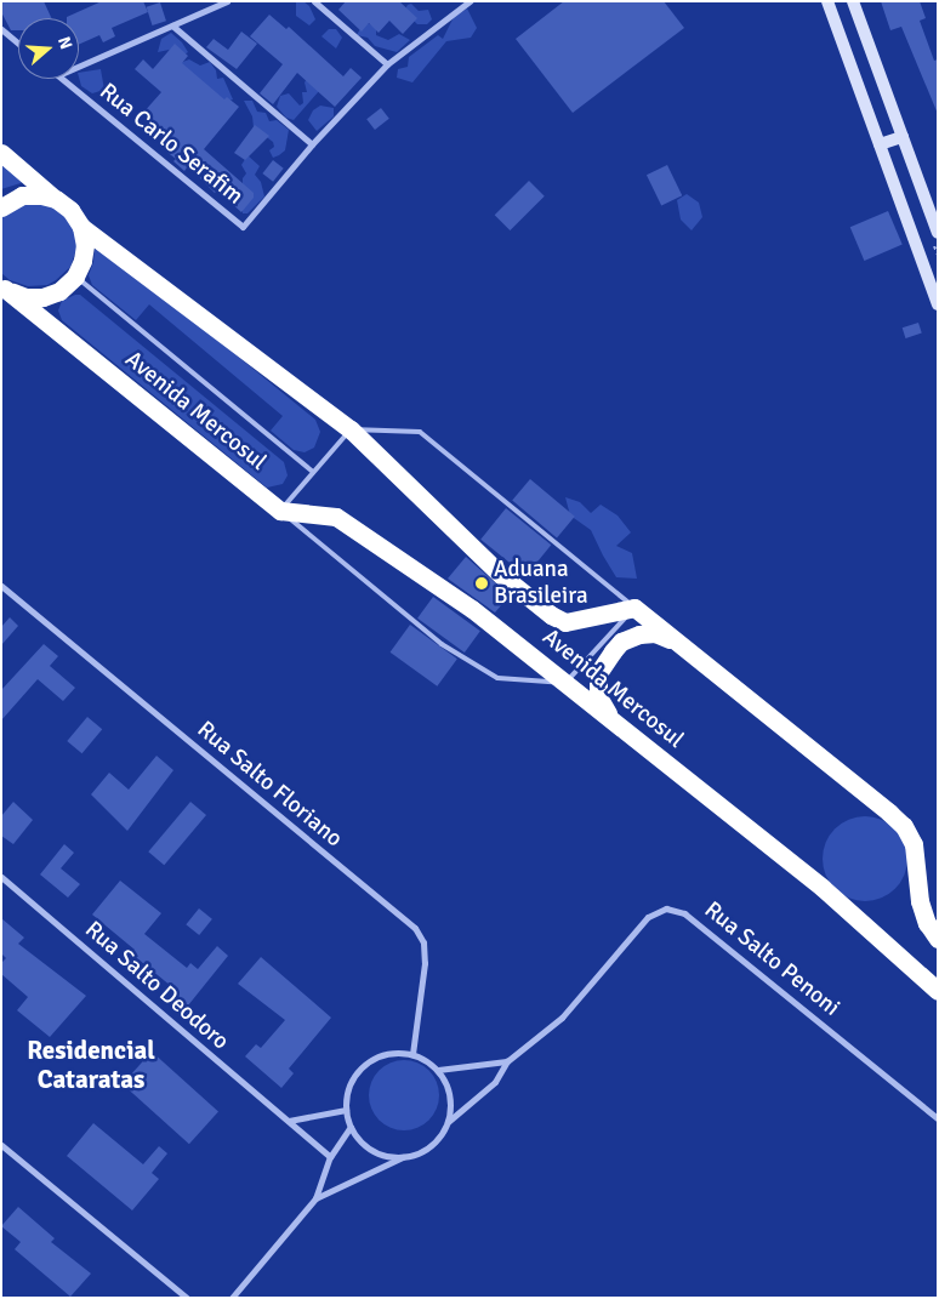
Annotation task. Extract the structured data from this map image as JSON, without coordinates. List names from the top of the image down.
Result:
{
  "streets": {
    "highway": ["Avenida Mercosul"],
    "street": [
      "Rua Carlo Serafim",
      "Rua Salto Floriano",
      "Rua Salto Penoni",
      "Rua Salto Deodoro"
    ]
  },
  "crossings": [
    ["Rua Salto Floriano", "Rua Salto Penoni"]
  ],
  "districts": ["Residencial Cataratas"],
  "places": ["Aduana Brasileira"],
  "north": "right"
}
